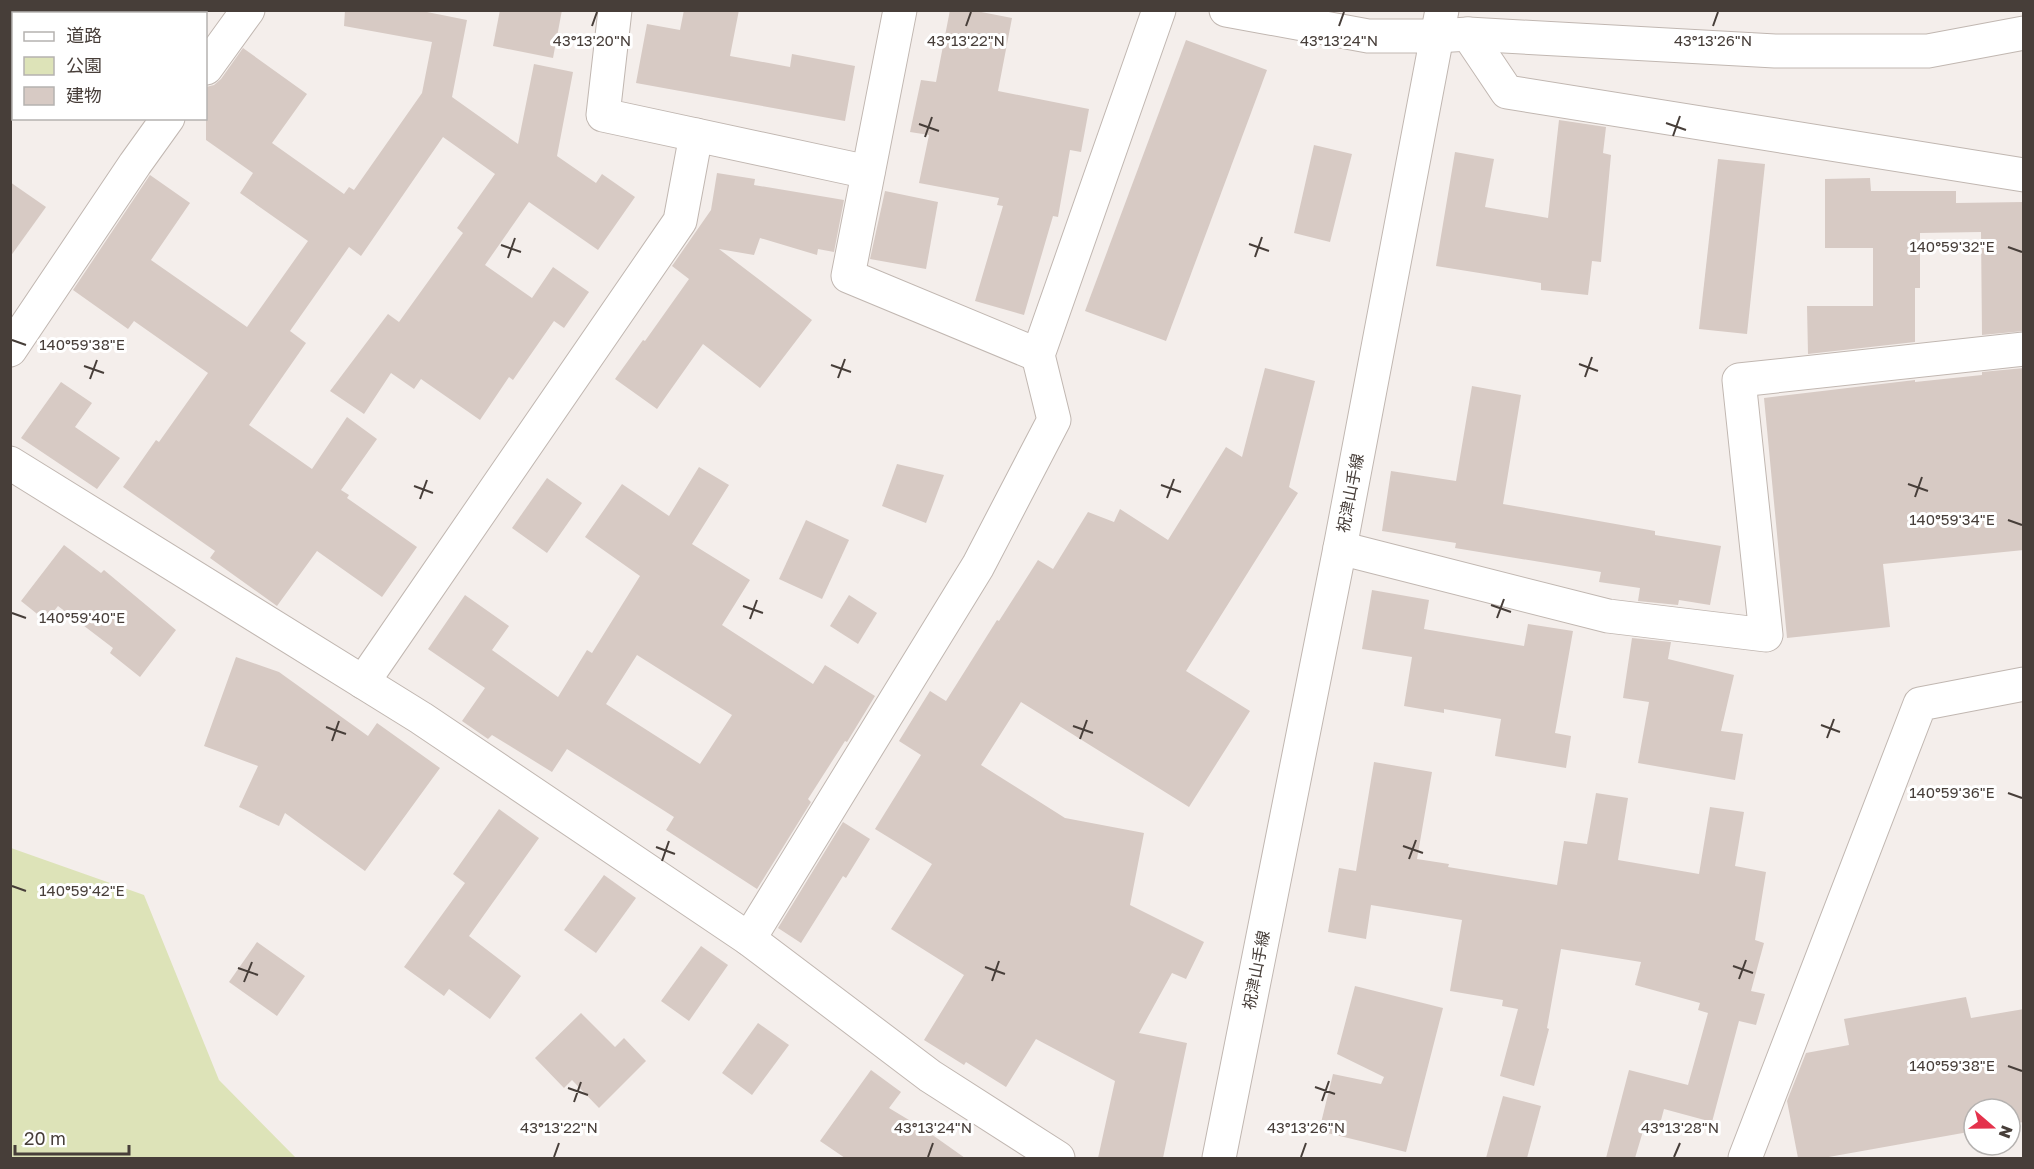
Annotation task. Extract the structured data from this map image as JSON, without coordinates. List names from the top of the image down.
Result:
{
  "streets": {
    "street": ["祝津山手線"]
  },
  "legend": ["道路", "公園", "建物"],
  "scale_bar": "20 m",
  "north": "right",
  "coordinates": [
    "43°13'20\"N",
    "43°13'22\"N",
    "43°13'24\"N",
    "43°13'26\"N",
    "140°59'32\"E",
    "140°59'38\"E",
    "140°59'34\"E",
    "140°59'40\"E",
    "140°59'36\"E",
    "140°59'42\"E",
    "43°13'28\"N"
  ]
}
